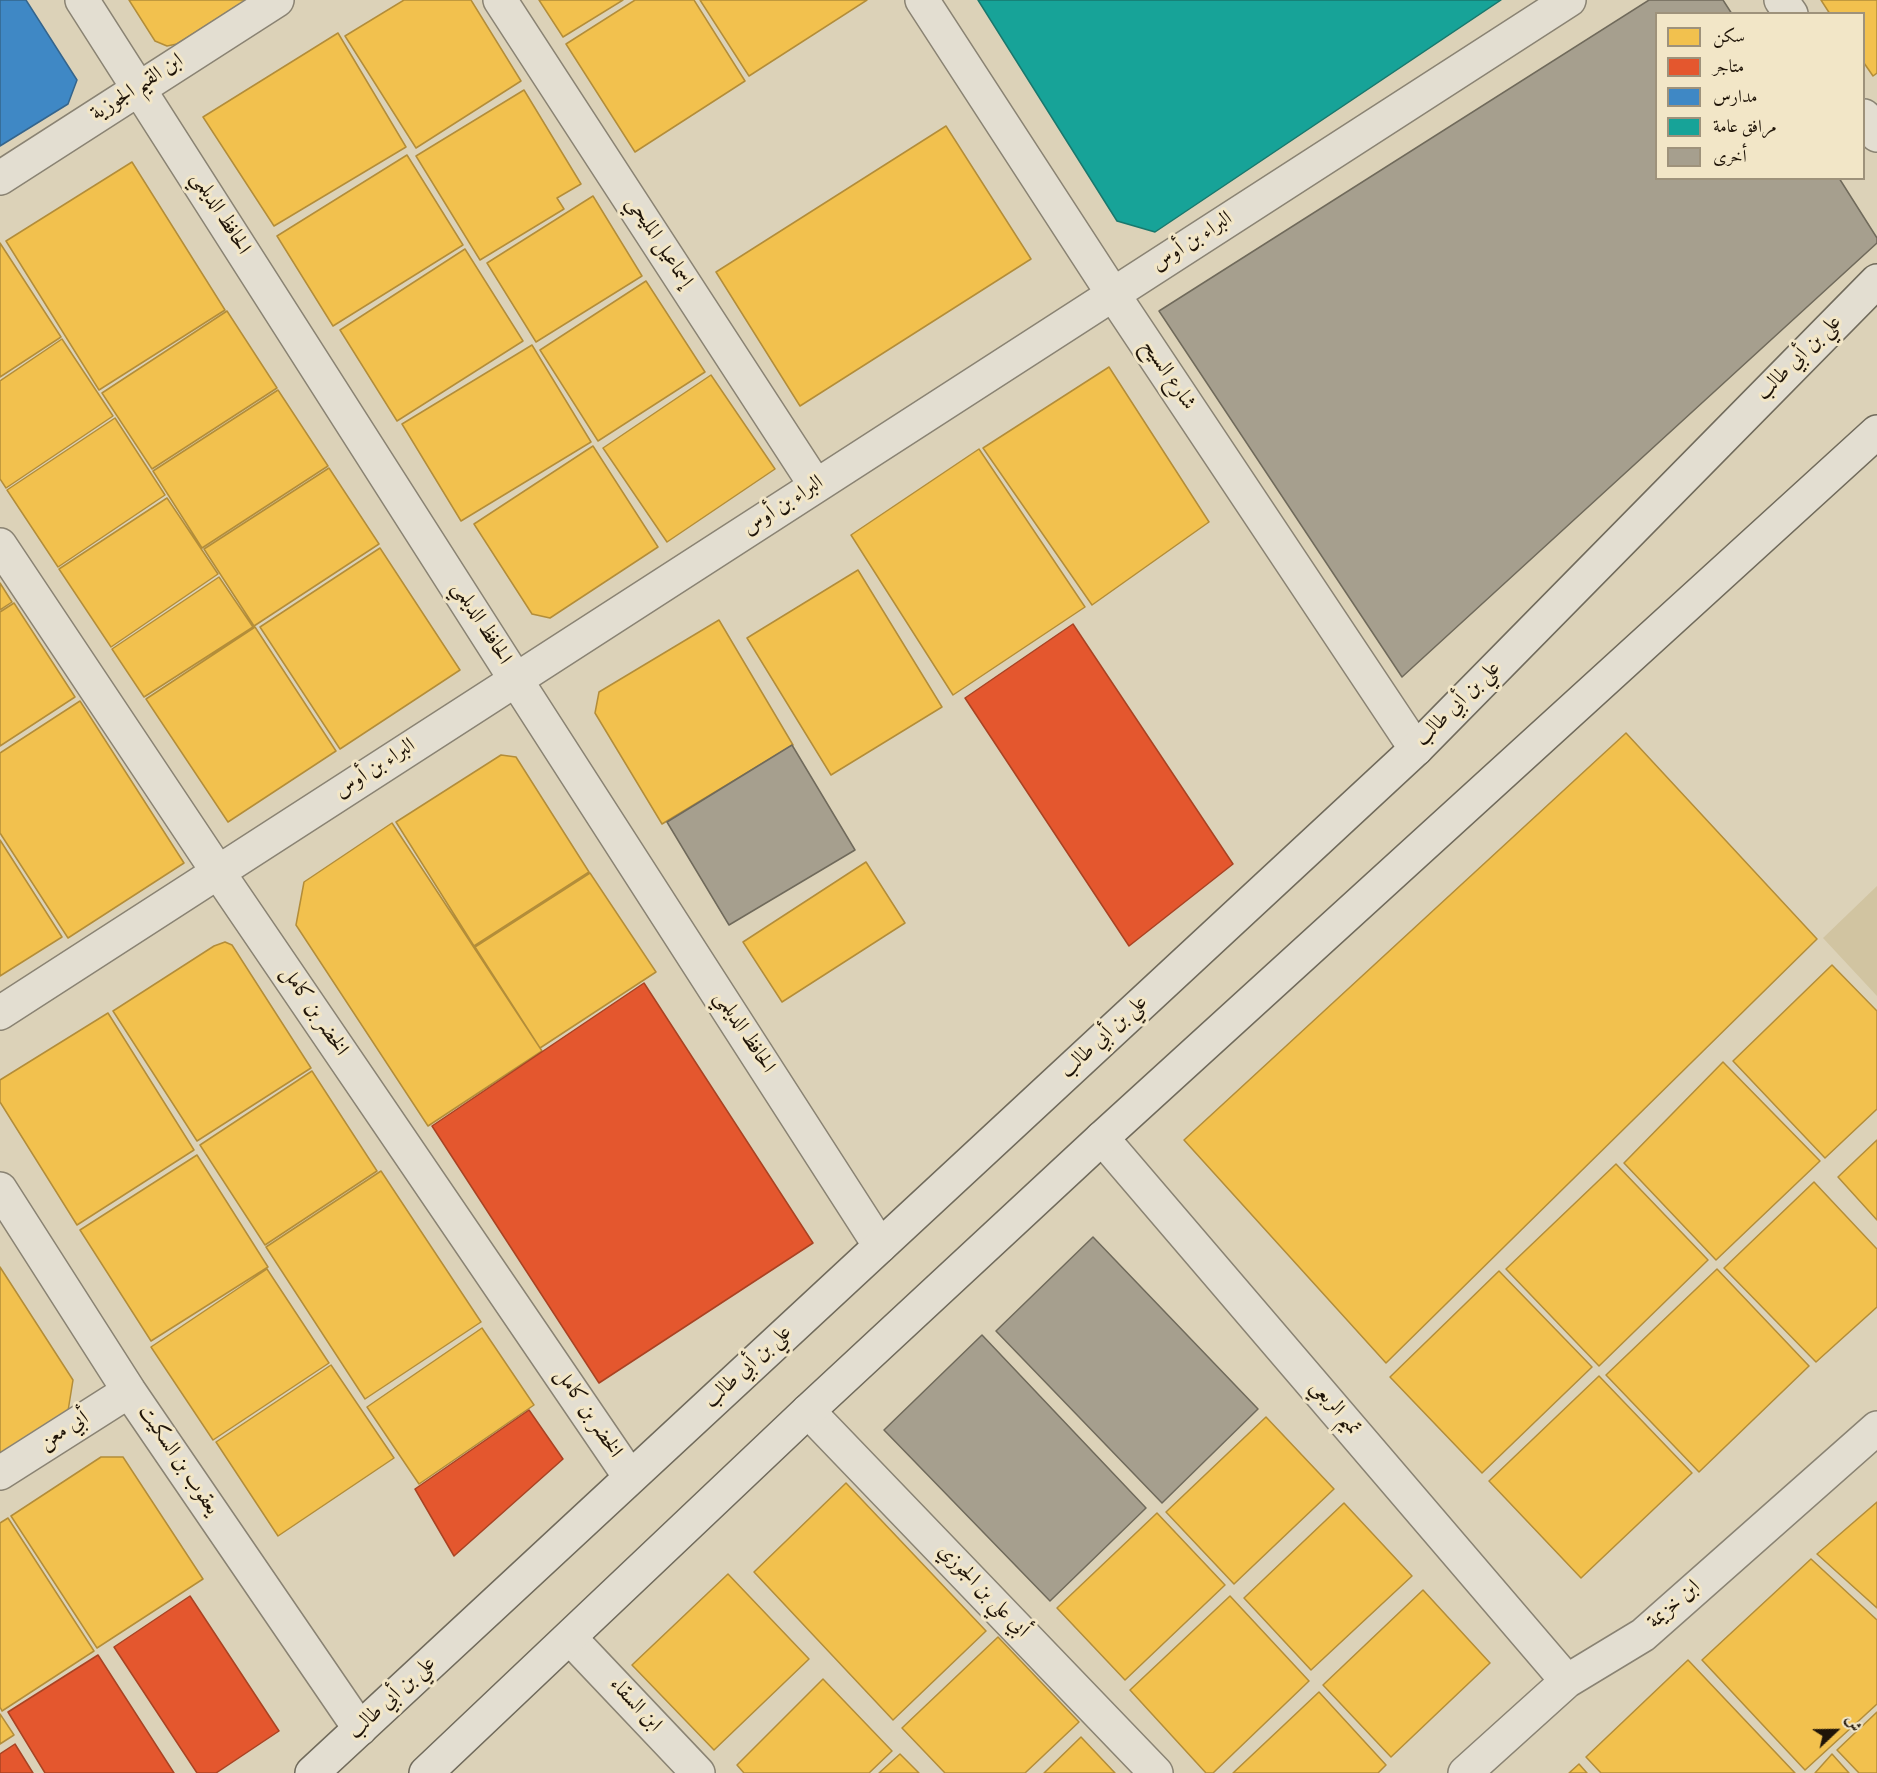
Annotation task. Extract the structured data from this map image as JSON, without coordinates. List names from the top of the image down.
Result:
{
  "streets": {
    "street": [
      "ابن القيم الجوزية",
      "الحافظ الديلمي",
      "إسماعيل المليحي",
      "البراء بن أوس",
      "علي بن أبي طالب",
      "شارع السيح",
      "الخضر بن كامل",
      "تميم الربعي",
      "أبي معن",
      "يعقوب بن السكيت",
      "أبي علي بن الجوزي",
      "ابن خزيمة",
      "ابن السقاء"
    ]
  },
  "crossings": [
    ["ابن القيم الجوزية", "الحافظ الديلمي"],
    ["الحافظ الديلمي", "البراء بن أوس"],
    ["الحافظ الديلمي", "علي بن أبي طالب"],
    ["إسماعيل المليحي", "البراء بن أوس"],
    ["البراء بن أوس", "شارع السيح"],
    ["البراء بن أوس", "الخضر بن كامل"],
    ["علي بن أبي طالب", "شارع السيح"],
    ["علي بن أبي طالب", "الخضر بن كامل"],
    ["علي بن أبي طالب", "يعقوب بن السكيت"],
    ["تميم الربعي", "ابن خزيمة"],
    ["أبي معن", "يعقوب بن السكيت"]
  ],
  "legend": [
    "سكن",
    "متاجر",
    "مدارس",
    "مرافق عامة",
    "أخرى"
  ],
  "north": "right"
}
